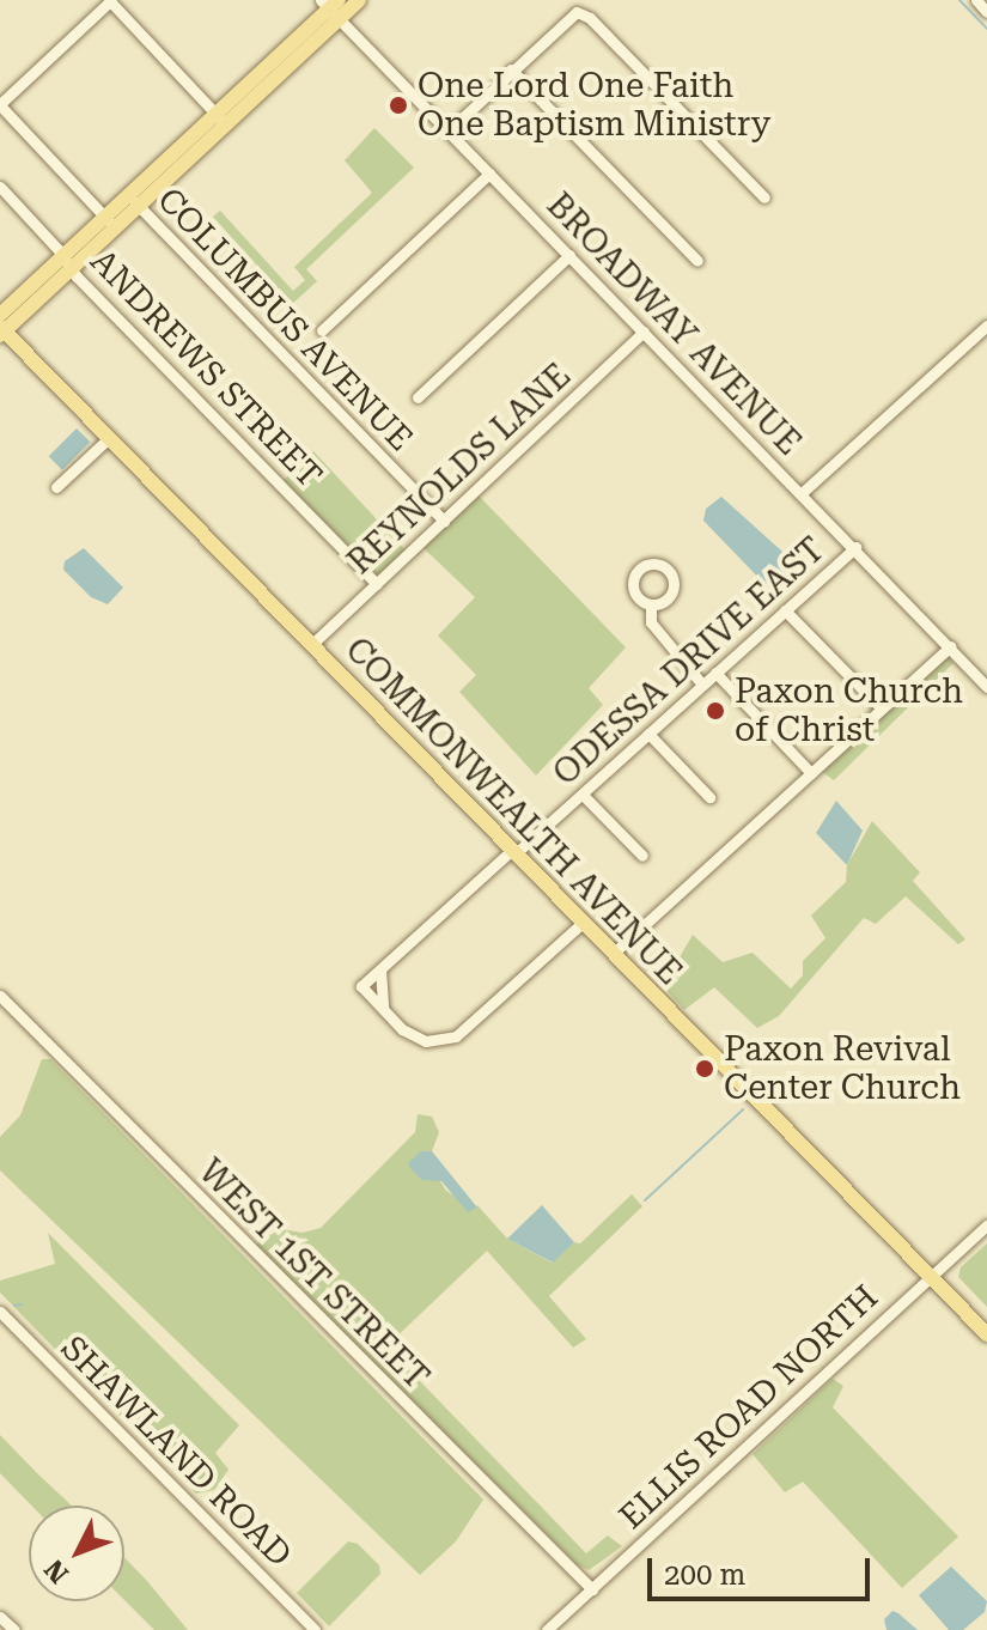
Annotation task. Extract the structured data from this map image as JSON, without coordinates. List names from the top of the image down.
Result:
{
  "streets": {
    "main road": ["COMMONWEALTH AVENUE"],
    "street": [
      "COLUMBUS AVENUE",
      "BROADWAY AVENUE",
      "ANDREWS STREET",
      "REYNOLDS LANE",
      "ODESSA DRIVE EAST",
      "WEST 1ST STREET",
      "ELLIS ROAD NORTH",
      "SHAWLAND ROAD"
    ]
  },
  "crossings": [
    ["COLUMBUS AVENUE", "REYNOLDS LANE"],
    ["BROADWAY AVENUE", "REYNOLDS LANE"],
    ["BROADWAY AVENUE", "ODESSA DRIVE EAST"],
    ["ANDREWS STREET", "REYNOLDS LANE"],
    ["REYNOLDS LANE", "COMMONWEALTH AVENUE"],
    ["ODESSA DRIVE EAST", "COMMONWEALTH AVENUE"],
    ["COMMONWEALTH AVENUE", "ELLIS ROAD NORTH"],
    ["WEST 1ST STREET", "ELLIS ROAD NORTH"]
  ],
  "places": ["One Lord One Faith One Baptism Ministry", "Paxon Church of Christ", "Paxon Revival Center Church"],
  "scale_bar": "200 m",
  "north": "bottom left"
}
